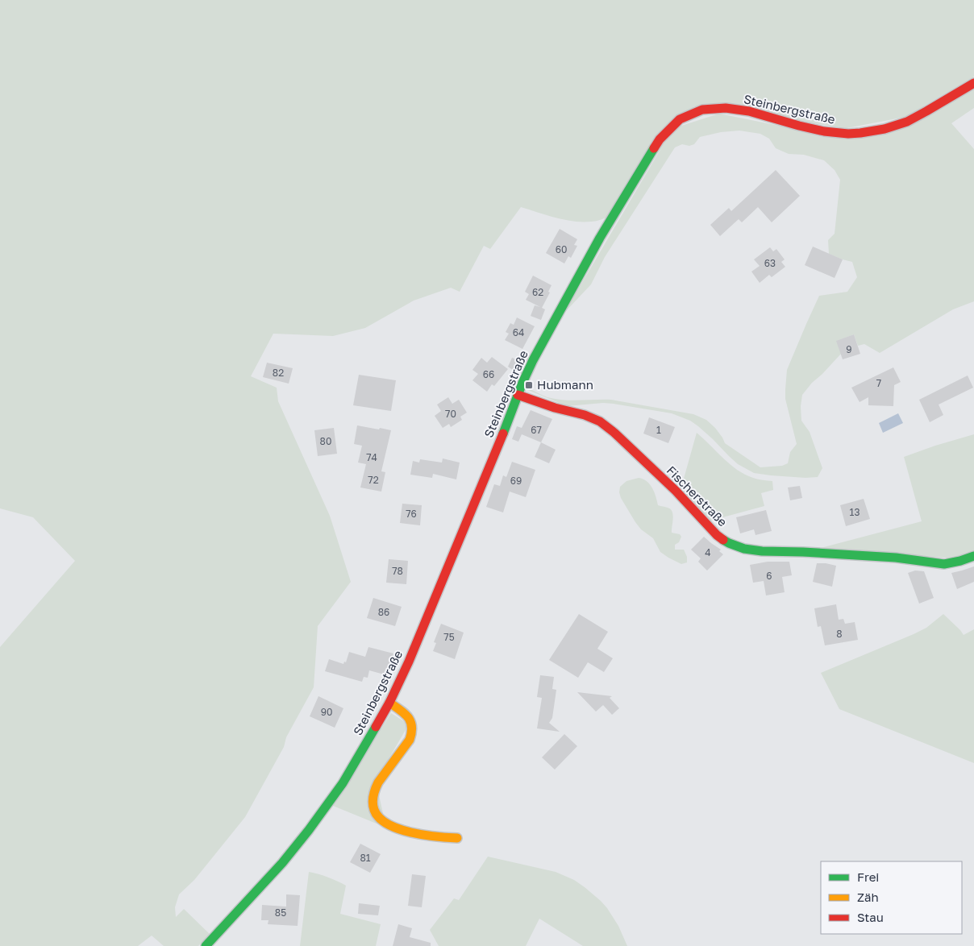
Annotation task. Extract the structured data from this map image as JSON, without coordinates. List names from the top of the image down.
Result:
{
  "streets": {
    "street": ["Steinbergstraße", "Fischerstraße"]
  },
  "crossings": [
    ["Steinbergstraße", "Fischerstraße"]
  ],
  "places": {
    "transit": ["Hubmann"]
  },
  "house_numbers": [
    "60",
    "63",
    "62",
    "64",
    "9",
    "82",
    "66",
    "7",
    "70",
    "67",
    "1",
    "80",
    "74",
    "72",
    "69",
    "13",
    "76",
    "4",
    "78",
    "6",
    "86",
    "8",
    "75",
    "90",
    "81",
    "85"
  ],
  "legend": ["Frei", "Zäh", "Stau"]
}
